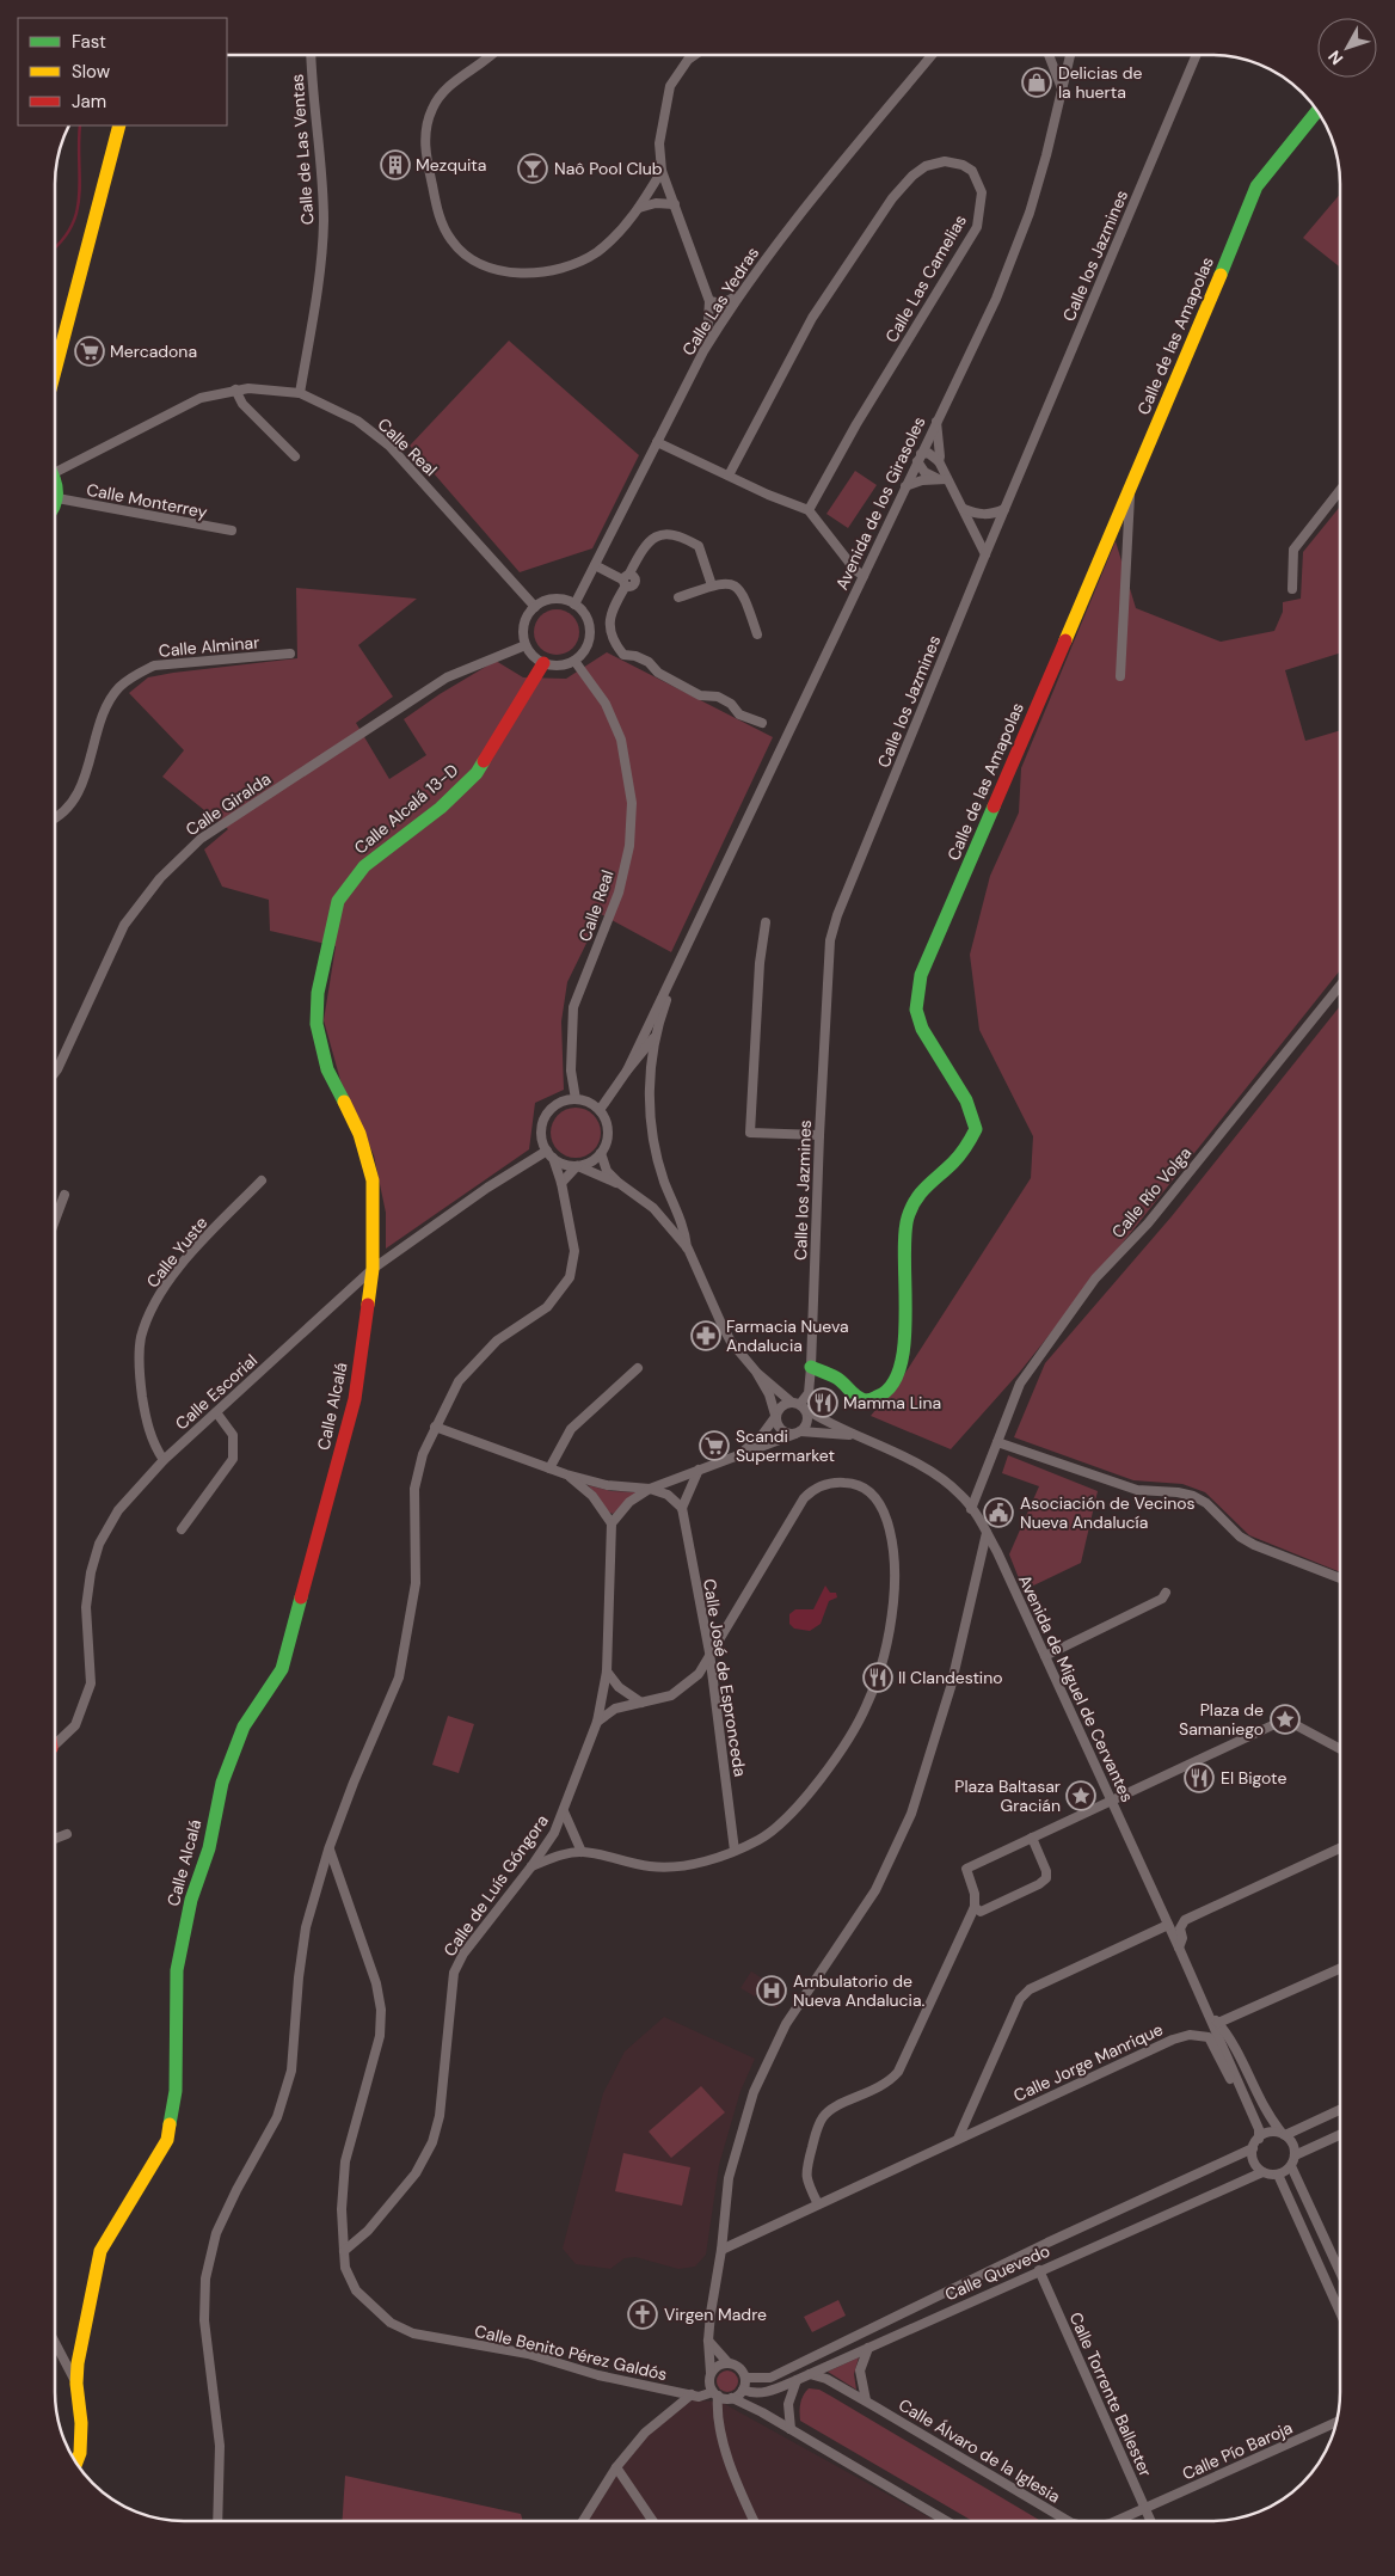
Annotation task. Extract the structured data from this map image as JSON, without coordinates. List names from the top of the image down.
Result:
{
  "streets": {
    "street": [
      "Calle de Las Ventas",
      "Calle los Jazmines",
      "Calle Las Camelias",
      "Calle Las Yedras",
      "Calle de las Amapolas",
      "Calle Real",
      "Calle Monterrey",
      "Avenida de los Girasoles",
      "Calle Alminar",
      "Calle Giralda",
      "Calle Alcalá 13-D",
      "Calle Río Volga",
      "Calle Yuste",
      "Calle Escorial",
      "Calle Alcalá",
      "Calle José de Espronceda",
      "Avenida de Miguel de Cervantes",
      "Calle de Luís Góngora",
      "Calle Jorge Manrique",
      "Calle Quevedo",
      "Calle Benito Pérez Galdós",
      "Calle Torrente Ballester",
      "Calle Álvaro de la Iglesia",
      "Calle Pío Baroja"
    ]
  },
  "crossings": [
    ["Calle de Las Ventas", "Calle Real"],
    ["Calle los Jazmines", "Calle de las Amapolas"],
    ["Calle los Jazmines", "Avenida de Miguel de Cervantes"],
    ["Calle Las Yedras", "Calle Real"],
    ["Calle Las Yedras", "Calle Giralda"],
    ["Calle Las Yedras", "Calle Alcalá 13-D"],
    ["Calle Real", "Avenida de los Girasoles"],
    ["Calle Real", "Calle Giralda"],
    ["Calle Real", "Calle Alcalá 13-D"],
    ["Calle Real", "Calle Escorial"],
    ["Calle Real", "Avenida de Miguel de Cervantes"],
    ["Avenida de los Girasoles", "Calle Escorial"],
    ["Avenida de los Girasoles", "Avenida de Miguel de Cervantes"],
    ["Calle Giralda", "Calle Alcalá 13-D"],
    ["Calle Alcalá 13-D", "Calle Escorial"],
    ["Calle Alcalá 13-D", "Calle Alcalá"],
    ["Calle Río Volga", "Avenida de Miguel de Cervantes"],
    ["Calle Yuste", "Calle Escorial"],
    ["Calle Escorial", "Calle Alcalá"],
    ["Calle Escorial", "Avenida de Miguel de Cervantes"],
    ["Avenida de Miguel de Cervantes", "Calle Jorge Manrique"],
    ["Avenida de Miguel de Cervantes", "Calle Quevedo"],
    ["Calle de Luís Góngora", "Calle Benito Pérez Galdós"],
    ["Calle Quevedo", "Calle Benito Pérez Galdós"],
    ["Calle Quevedo", "Calle Torrente Ballester"],
    ["Calle Quevedo", "Calle Álvaro de la Iglesia"],
    ["Calle Torrente Ballester", "Calle Álvaro de la Iglesia"],
    ["Calle Torrente Ballester", "Calle Pío Baroja"],
    ["Calle Álvaro de la Iglesia", "Calle Pío Baroja"]
  ],
  "places": {
    "shop": ["Delicias de la huerta"],
    "building": ["Mezquita"],
    "bar": ["Naô Pool Club"],
    "supermarket": ["Mercadona", "Scandi Supermarket"],
    "pharmacy": ["Farmacia Nueva Andalucia"],
    "restaurant": ["Mamma Lina", "Il Clandestino", "El Bigote"],
    "public building": ["Asociación de Vecinos Nueva Andalucía"],
    "place": ["Plaza de Samaniego", "Plaza Baltasar Gracián"],
    "hospital": ["Ambulatorio de Nueva Andalucia."],
    "church": ["Virgen Madre"]
  },
  "legend": ["Fast", "Slow", "Jam"],
  "north": "bottom left"
}
